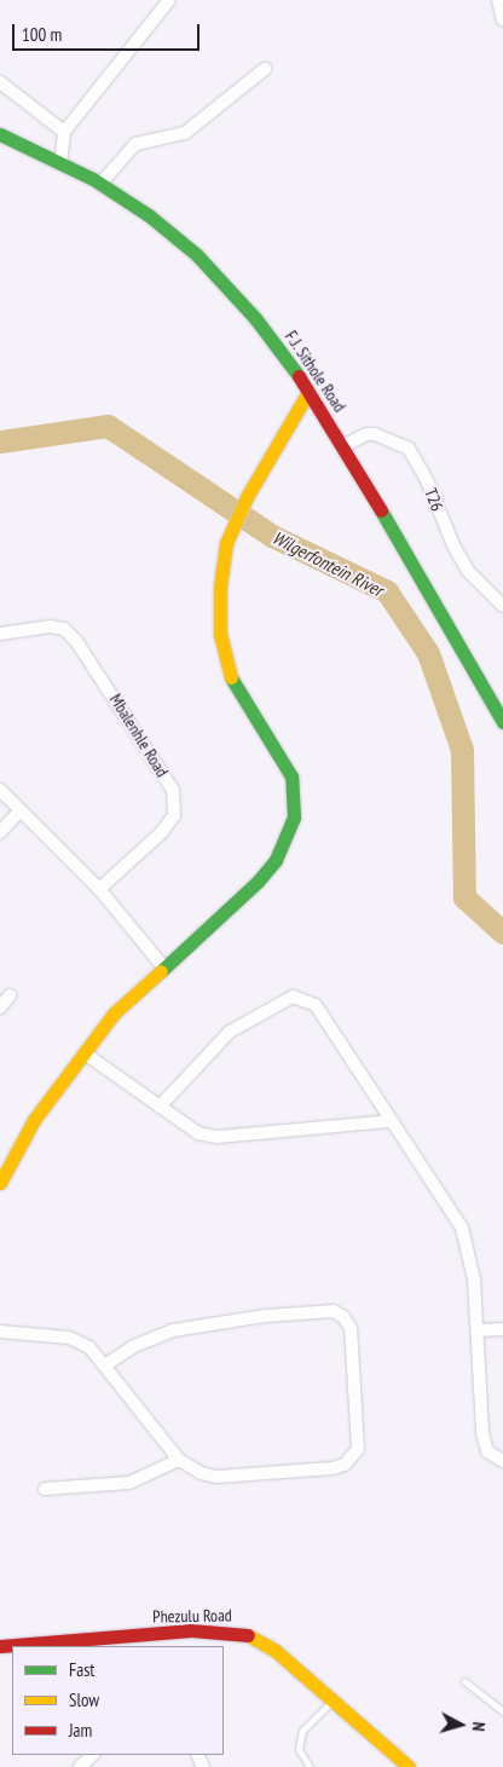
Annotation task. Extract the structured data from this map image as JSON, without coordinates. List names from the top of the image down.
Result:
{
  "streets": {
    "street": [
      "F.J. Sithole Road",
      "T26",
      "Mbalenhle Road",
      "Phezulu Road"
    ]
  },
  "crossings": [
    ["F.J. Sithole Road", "T26"]
  ],
  "water": ["Wilgerfontein River"],
  "legend": ["Fast", "Slow", "Jam"],
  "scale_bar": "100 m",
  "north": "right"
}
